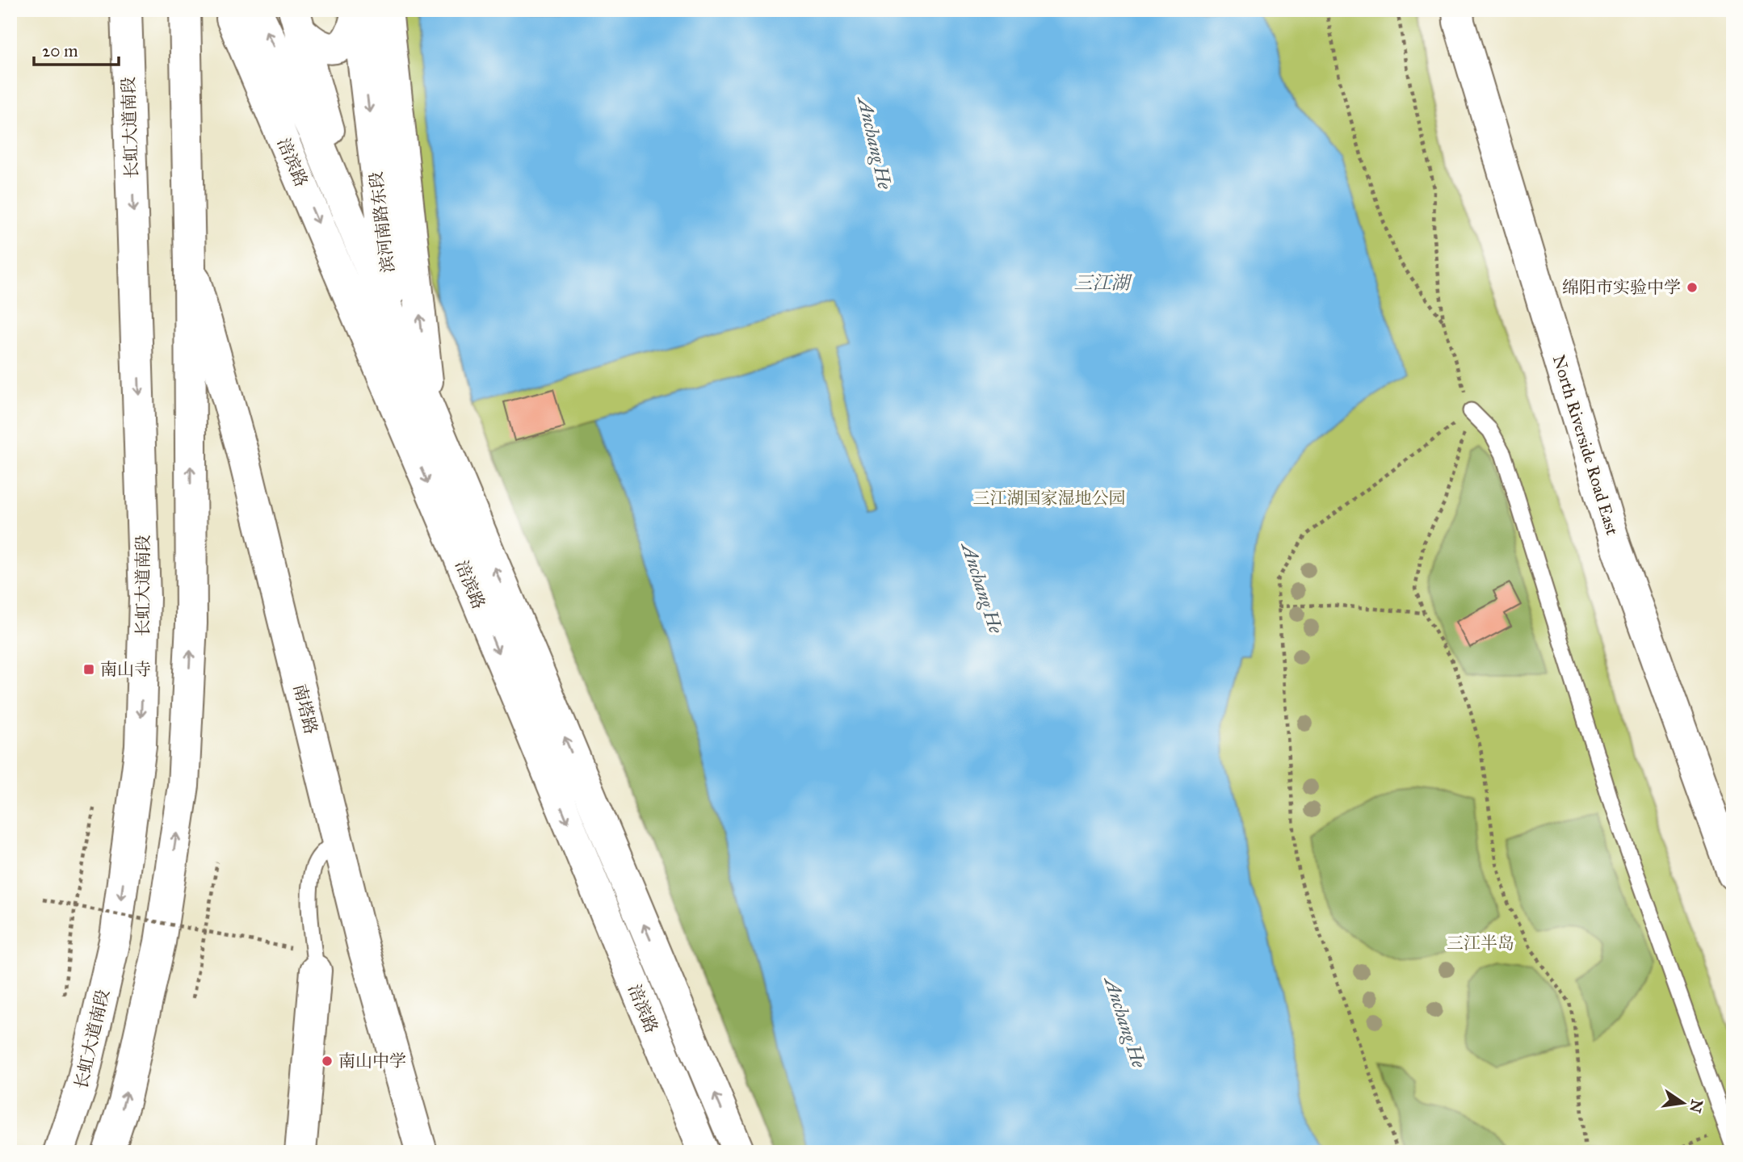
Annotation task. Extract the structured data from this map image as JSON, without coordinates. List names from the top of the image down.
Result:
{
  "streets": {
    "main road": [
      "长虹大道南段",
      "涪滨路",
      "滨河南路东段",
      "North Riverside Road East",
      "南塔路"
    ]
  },
  "crossings": [
    ["涪滨路", "滨河南路东段"]
  ],
  "water": ["Anchang He", "三江湖"],
  "parks": ["三江湖国家湿地公园", "三江半岛"],
  "places": {
    "other": ["绵阳市实验中学", "南山中学"],
    "transit": ["南山寺"]
  },
  "scale_bar": "20 m",
  "north": "right"
}
